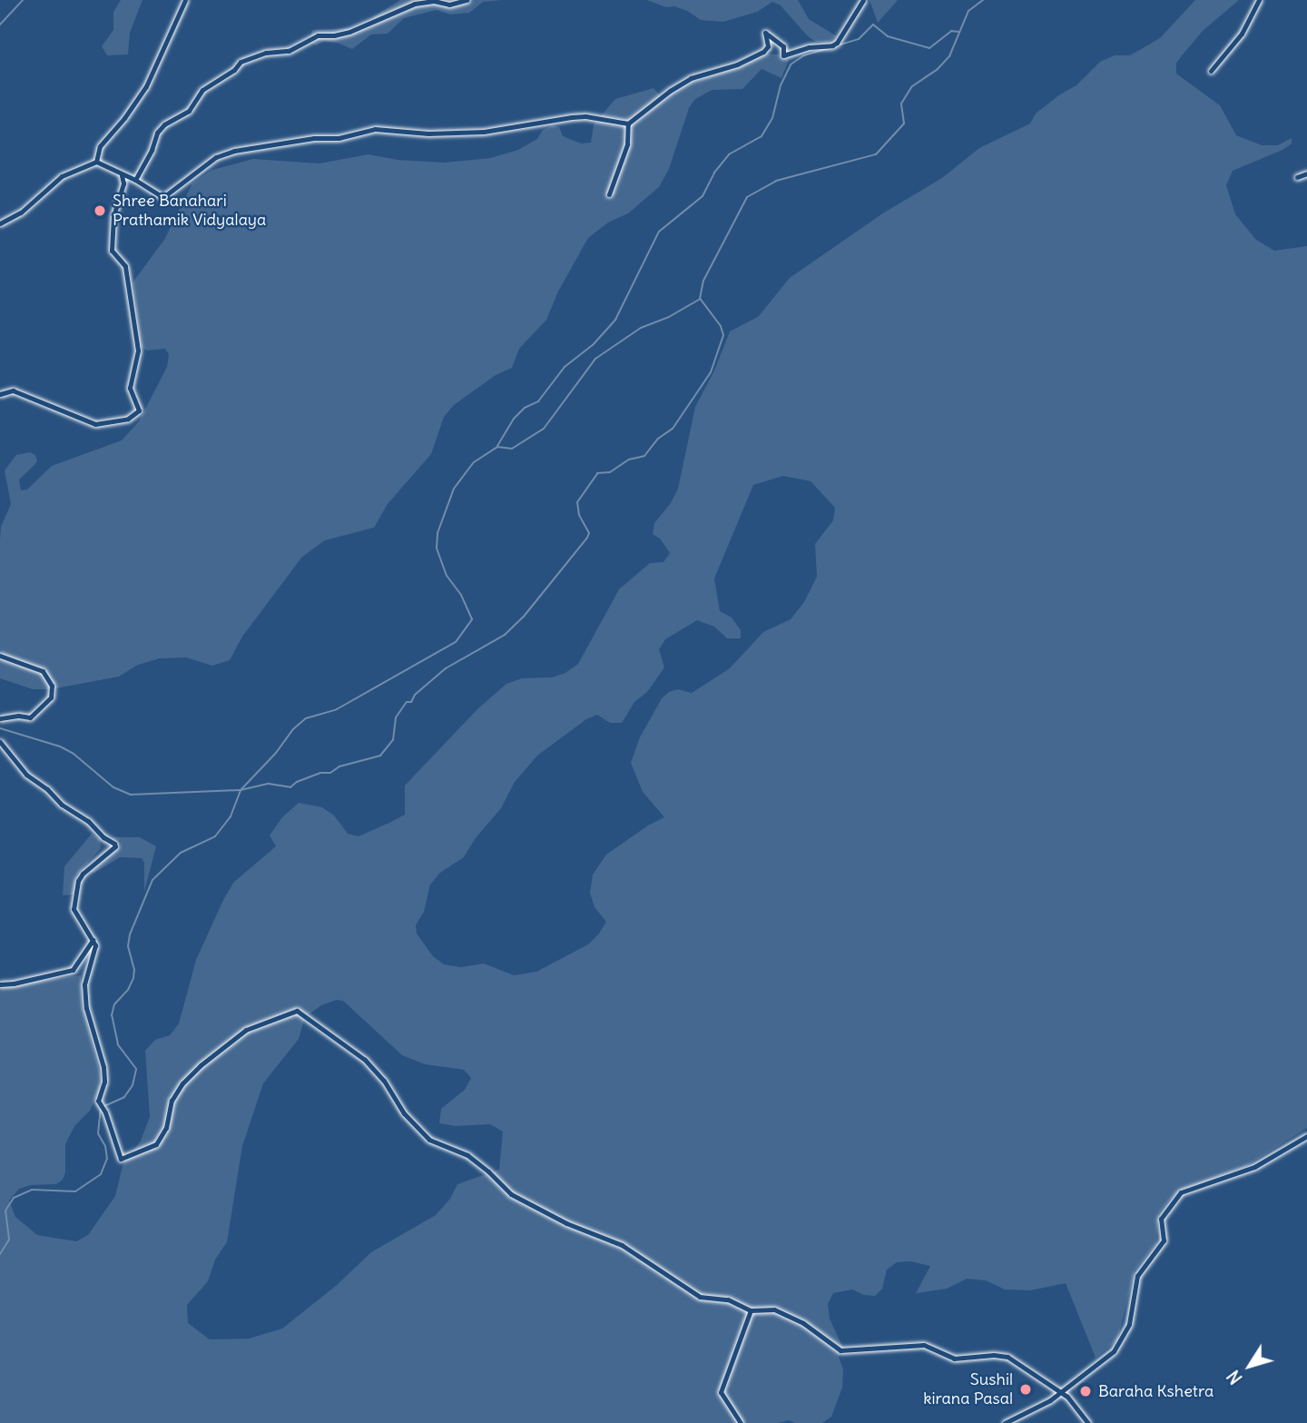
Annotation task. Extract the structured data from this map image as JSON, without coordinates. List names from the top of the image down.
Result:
{
  "places": ["Shree Banahari Prathamik Vidyalaya", "Sushil kirana Pasal", "Baraha Kshetra"],
  "north": "bottom left"
}
